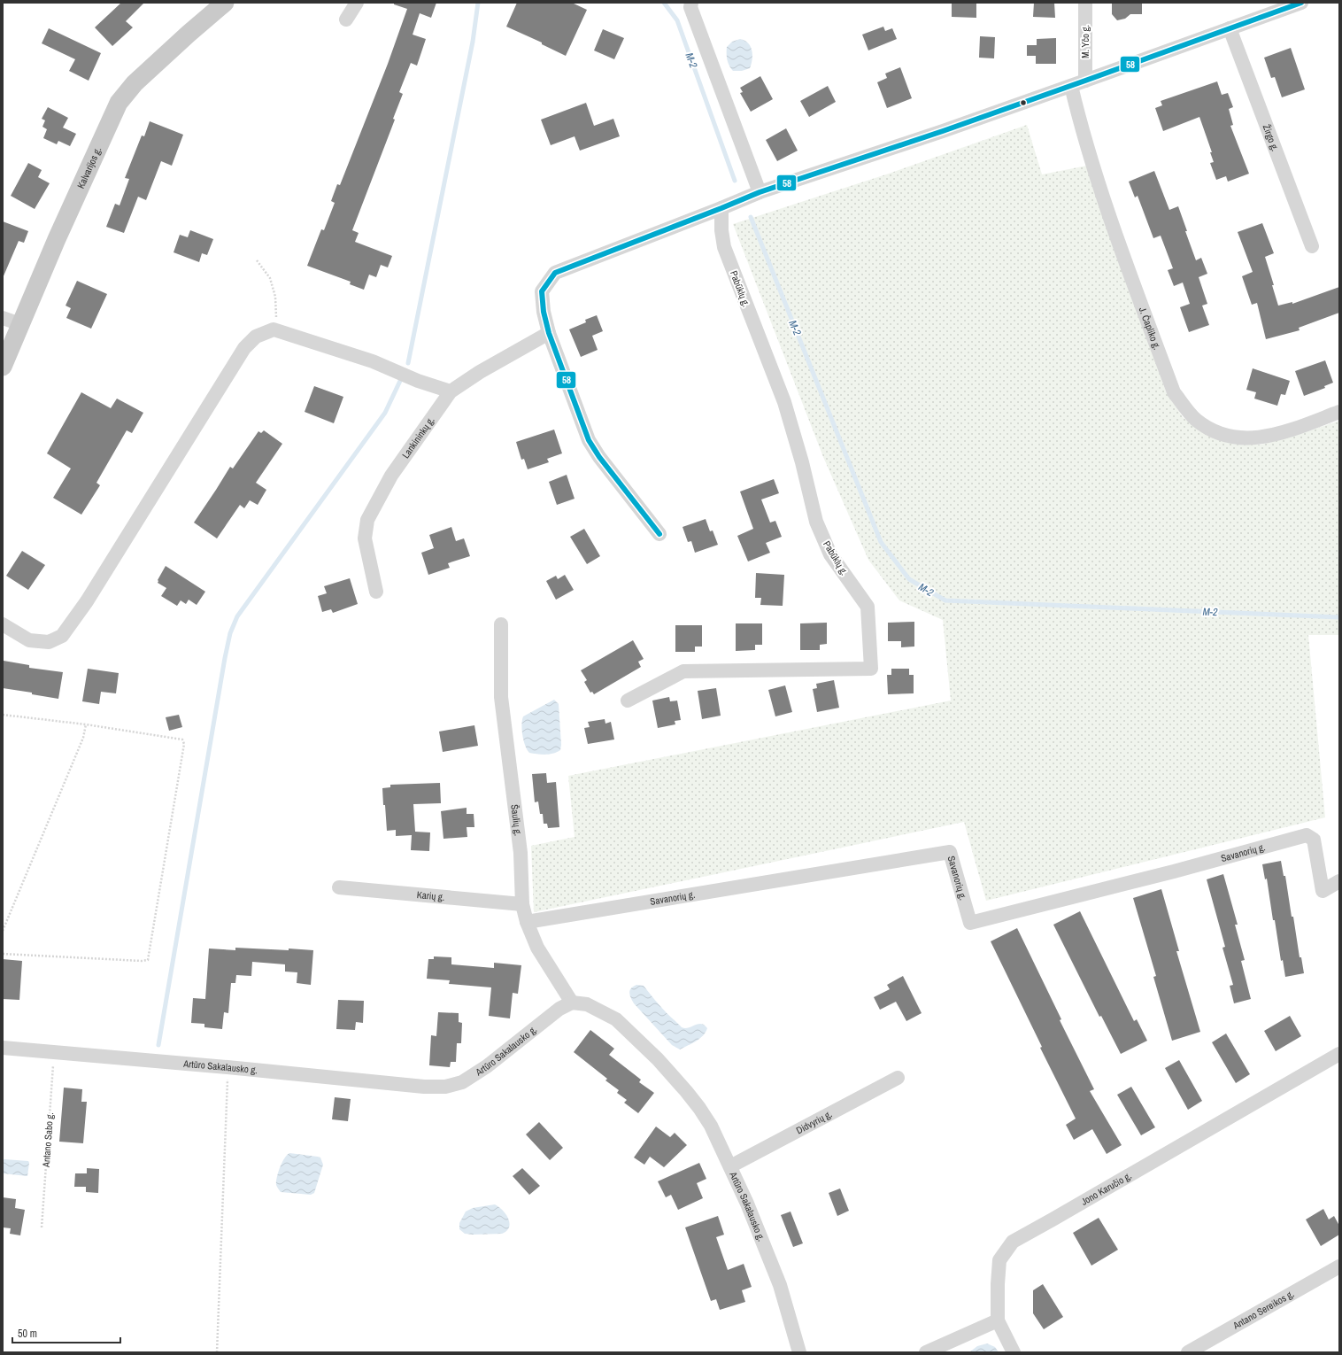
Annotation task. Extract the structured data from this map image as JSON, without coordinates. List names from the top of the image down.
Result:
{
  "streets": {
    "main road": ["Kalvarijos g."],
    "street": [
      "M. Yčo g.",
      "Žirgo g.",
      "Pabūklų g.",
      "J. Čapliko g.",
      "Lankininkų g.",
      "Šaulių g.",
      "Savanorių g.",
      "Karių g.",
      "Artūro Sakalausko g.",
      "Didvyrių g.",
      "Jono Karučio g.",
      "Antano Sereikos g."
    ],
    "path": ["Antano Sabo g."]
  },
  "crossings": [
    ["Šaulių g.", "Savanorių g."],
    ["Šaulių g.", "Karių g."],
    ["Šaulių g.", "Artūro Sakalausko g."],
    ["Artūro Sakalausko g.", "Didvyrių g."],
    ["Artūro Sakalausko g.", "Antano Sabo g."]
  ],
  "water": ["M-2"],
  "lines": ["transit line 58"],
  "scale_bar": "50 m"
}
